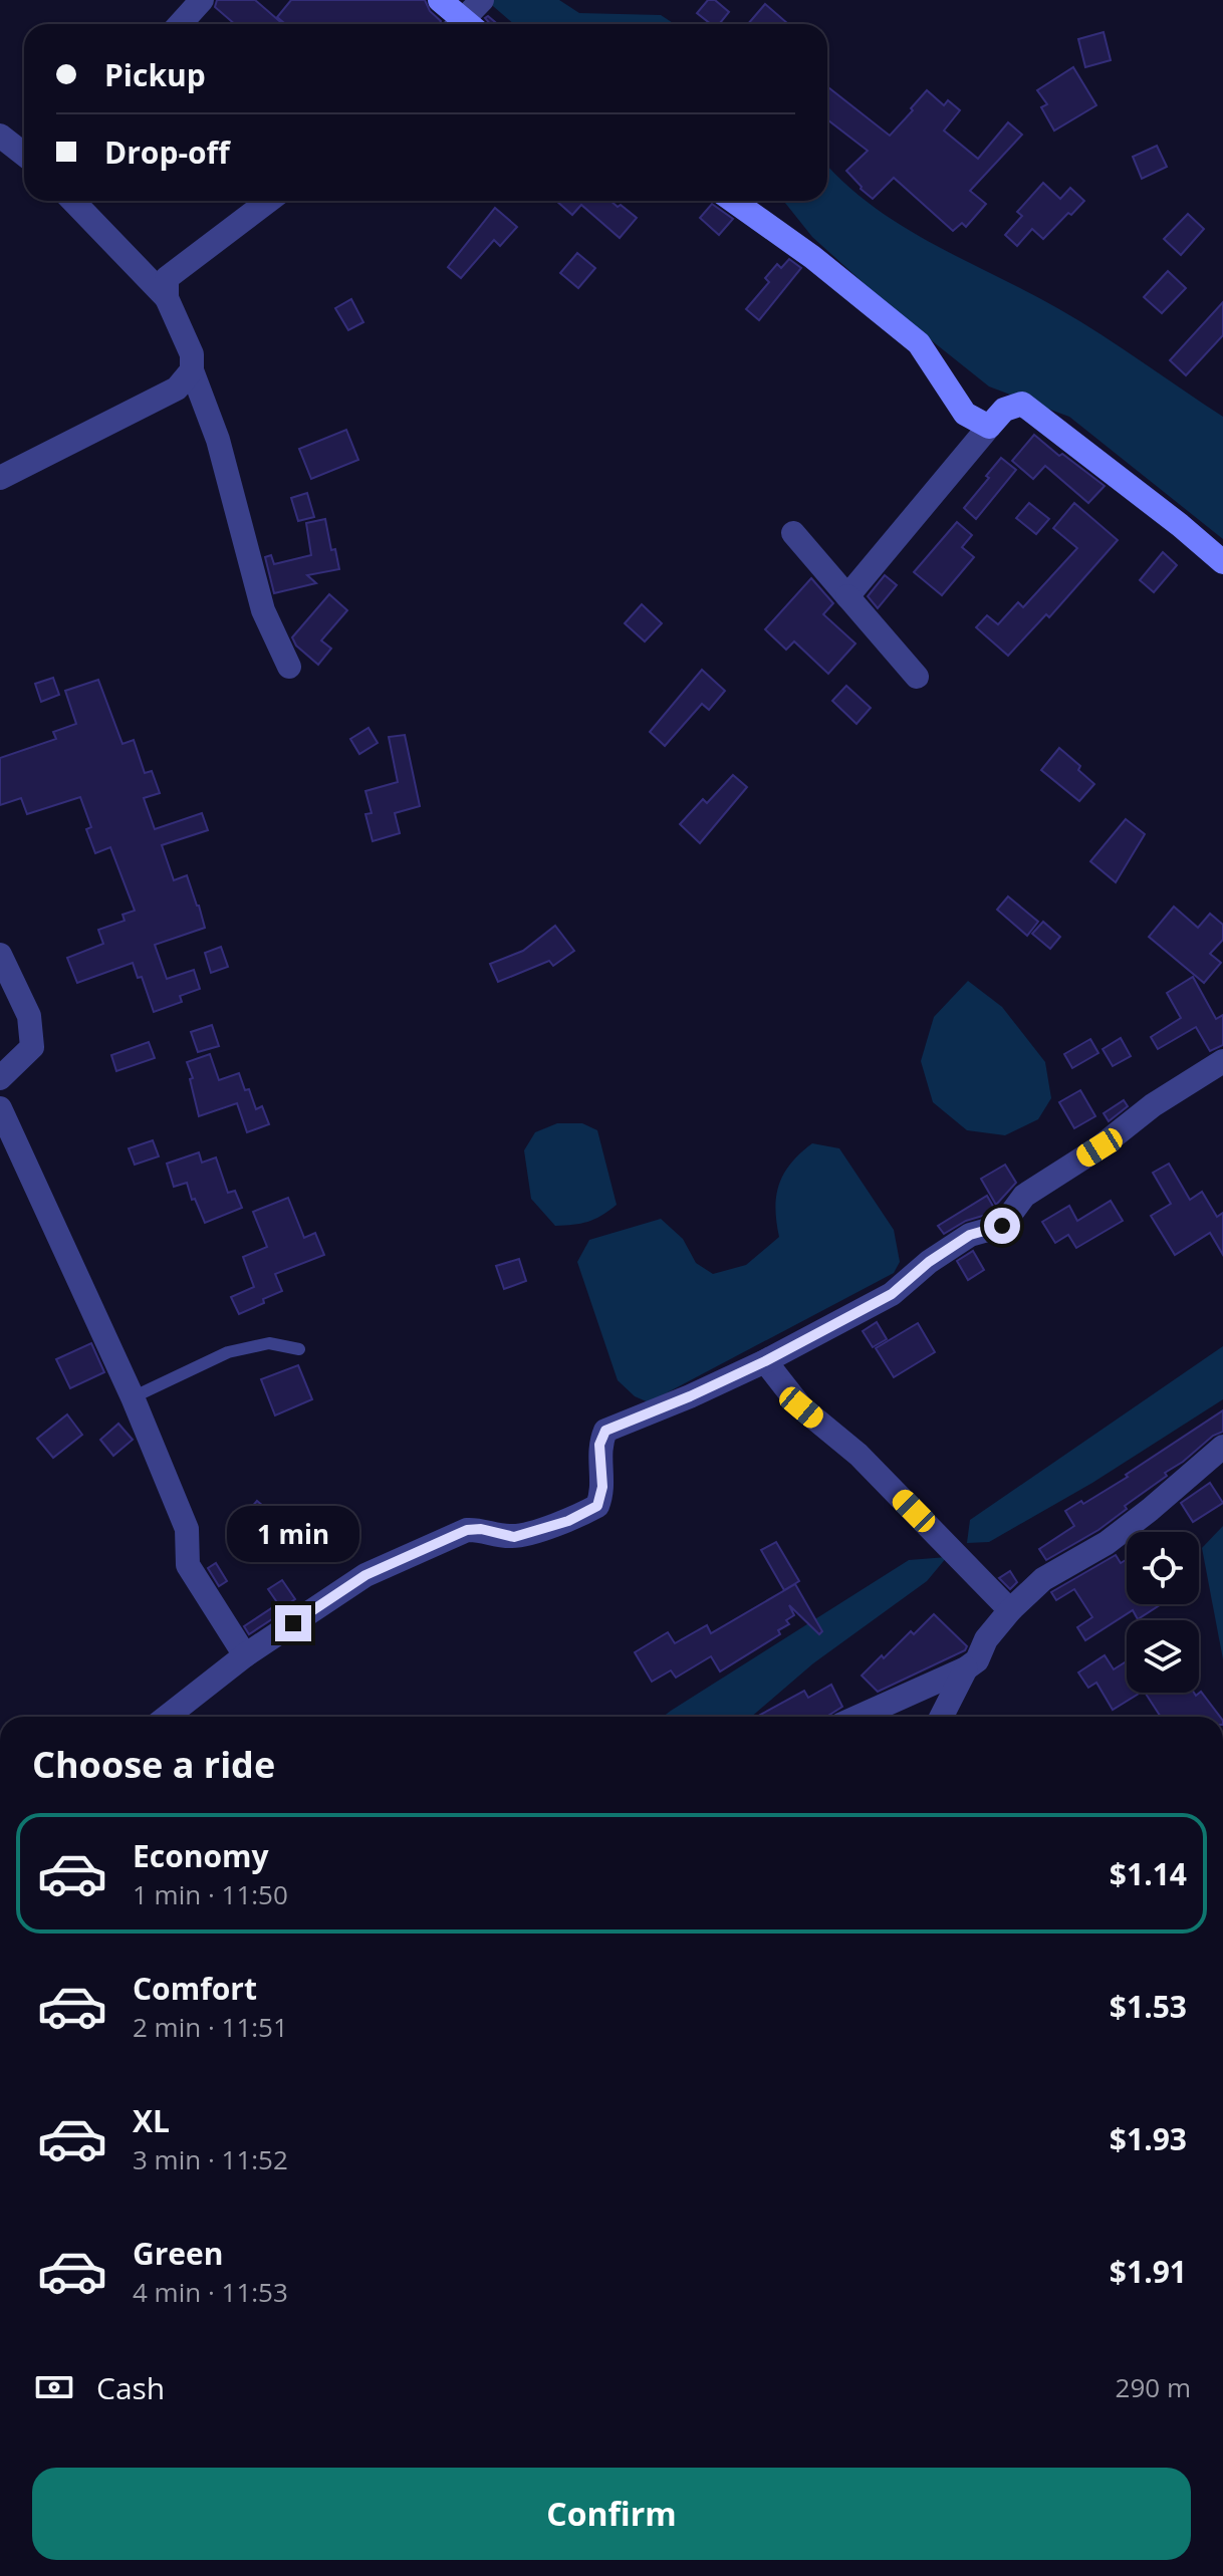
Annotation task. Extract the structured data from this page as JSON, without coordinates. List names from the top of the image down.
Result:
{
  "page": {
    "banner": ["Pickup", "Drop-off"],
    "bubble": "1 min",
    "heading": "Choose a ride",
    "list": [
      {
        "name": "Economy",
        "note": "1 min · 11:50",
        "value": "$1.14"
      },
      {
        "name": "Comfort",
        "note": "2 min · 11:51",
        "value": "$1.53"
      },
      {
        "name": "XL",
        "note": "3 min · 11:52",
        "value": "$1.93"
      },
      {
        "name": "Green",
        "note": "4 min · 11:53",
        "value": "$1.91"
      }
    ],
    "pay": ["Cash", "290 m"],
    "buttons": "Confirm"
  }
}
